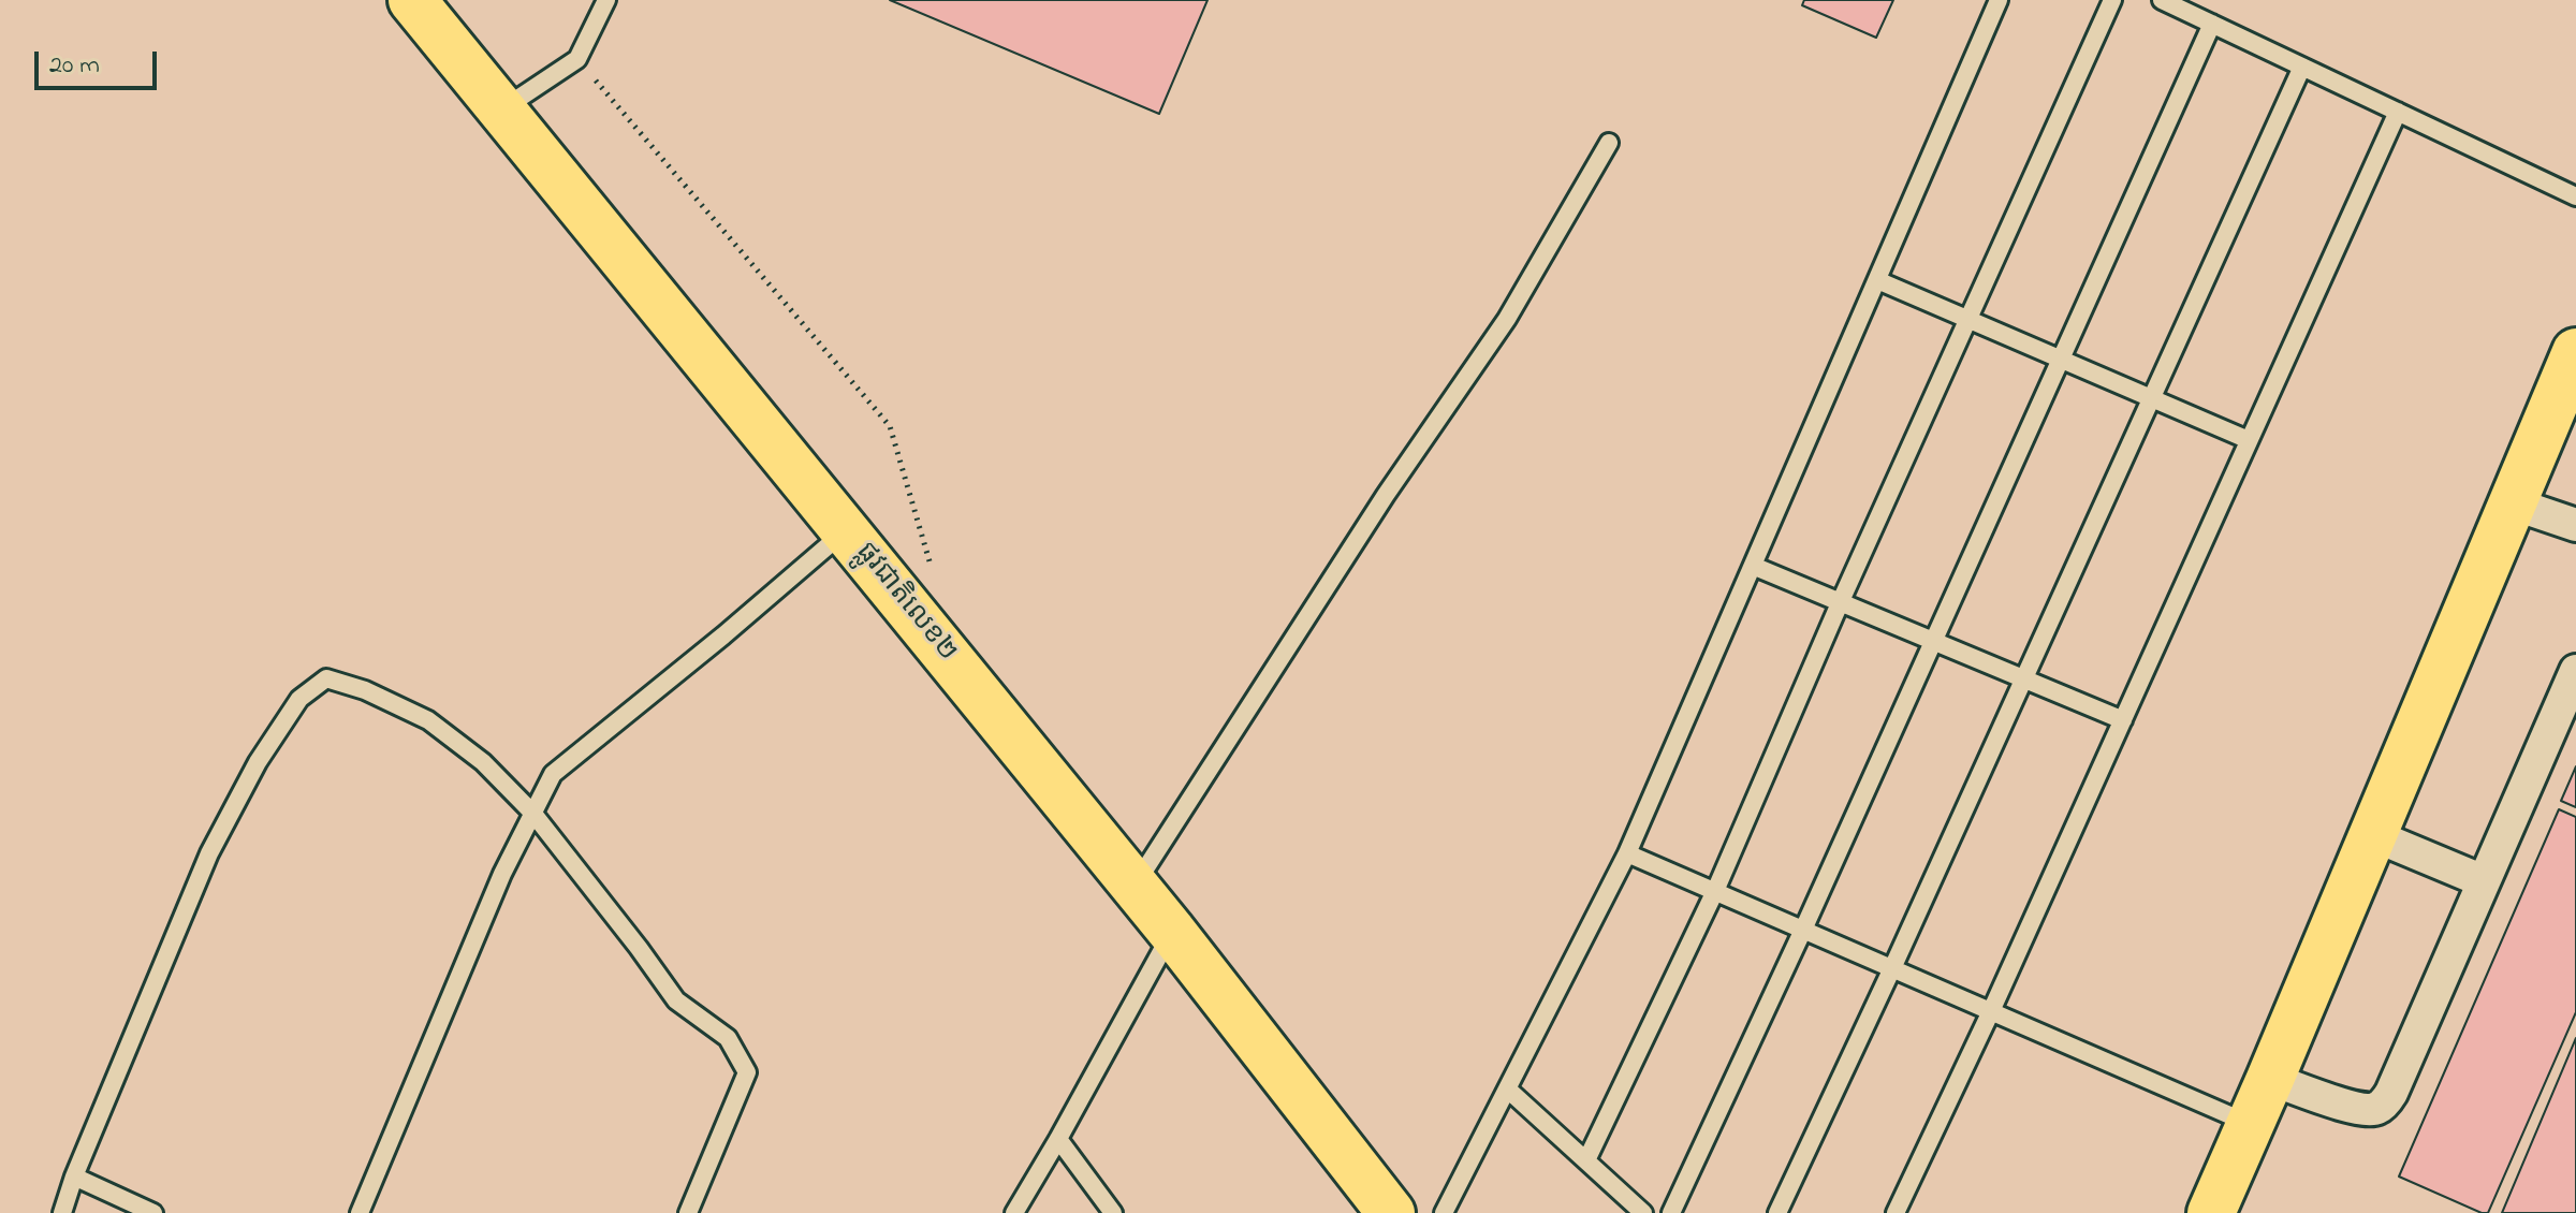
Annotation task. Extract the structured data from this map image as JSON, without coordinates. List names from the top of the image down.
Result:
{
  "streets": {
    "main road": ["ផ្លូវជាតិលេខ២"]
  },
  "scale_bar": "20 m"
}
